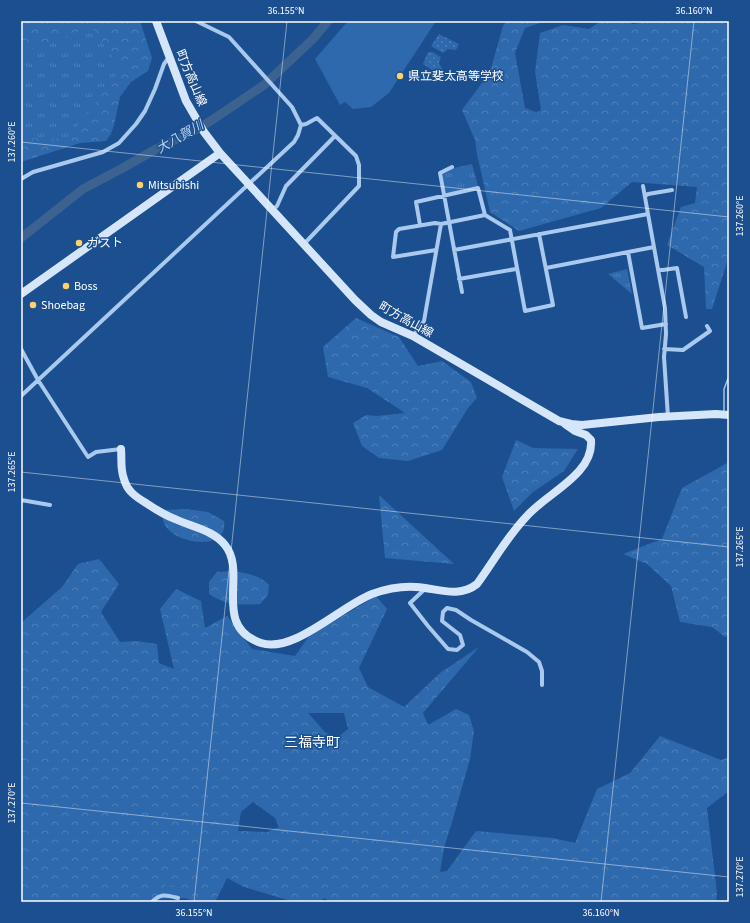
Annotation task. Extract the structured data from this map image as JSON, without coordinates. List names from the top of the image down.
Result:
{
  "streets": {
    "street": ["町方高山線"]
  },
  "districts": ["三福寺町"],
  "water": ["大八賀川"],
  "places": [
    "県立斐太高等学校",
    "Mitsubishi",
    "ガスト",
    "Boss",
    "Shoebag"
  ],
  "coordinates": [
    "36.155°N",
    "36.160°N",
    "137.260°E",
    "137.265°E",
    "137.270°E"
  ]
}
